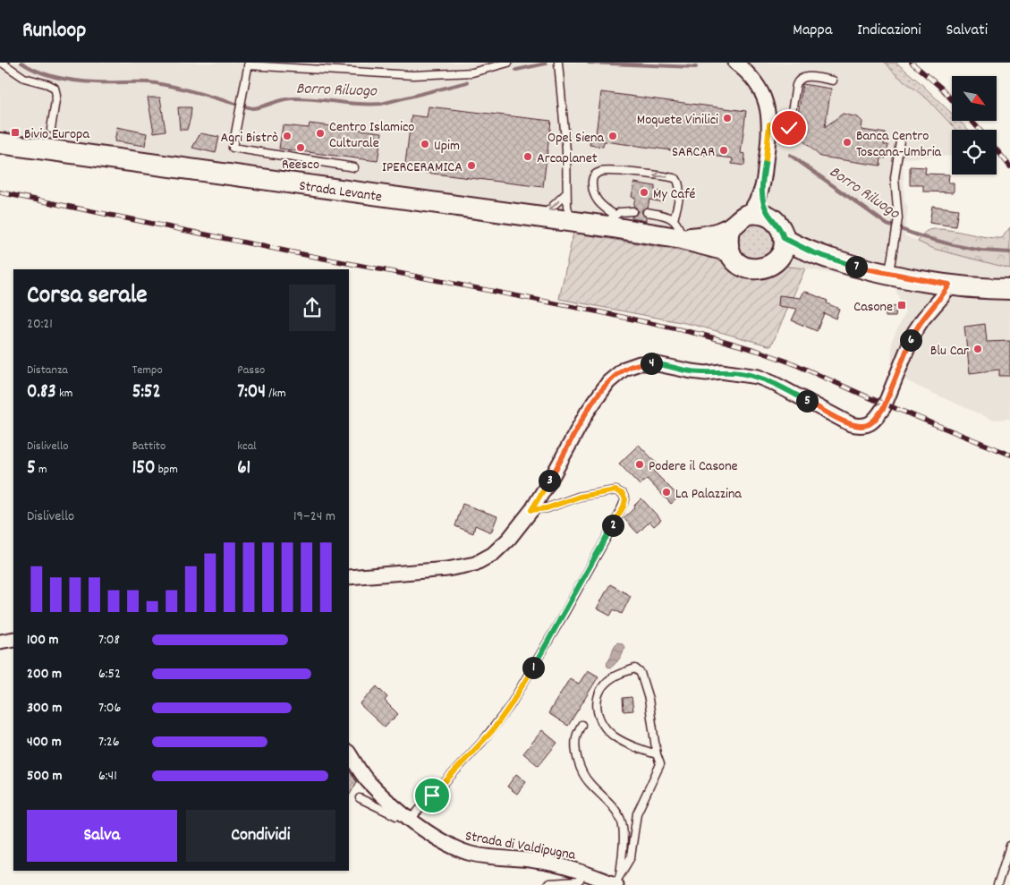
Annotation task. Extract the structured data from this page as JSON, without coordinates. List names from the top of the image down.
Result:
{
  "streets": {
    "main road": ["Strada Levante"],
    "street": ["Strada di Valdipugna"]
  },
  "water": ["Borro Riluogo"],
  "places": {
    "other": [
      "Moquete Vinilici",
      "Centro Islamico Culturale",
      "Agri Bistrò",
      "Opel Siena",
      "Banca Centro Toscana-Umbria",
      "Upim",
      "Reesco",
      "SARCAR",
      "Arcaplanet",
      "IPERCERAMICA",
      "My Café",
      "Blu Car",
      "Podere il Casone",
      "La Palazzina"
    ],
    "transit": ["Bivio Europa", "Casone"]
  },
  "north": "bottom right",
  "page": {
    "header": "Runloop",
    "nav": ["Mappa", "Indicazioni", "Salvati"],
    "pins": [
      "7",
      "6",
      "4",
      "5",
      "3",
      "2",
      "1"
    ],
    "heading": ["Corsa serale", "20:21"],
    "stats": [
      ["Distanza", "0.83 km"],
      ["Tempo", "5:52"],
      ["Passo", "7:04 /km"],
      ["Dislivello", "5 m"],
      ["Battito", "150 bpm"],
      ["kcal", "61"]
    ],
    "chart": ["Dislivello", "19–24 m"],
    "list": [
      {
        "name": "100 m",
        "note": "7:08"
      },
      {
        "name": "200 m",
        "note": "6:52"
      },
      {
        "name": "300 m",
        "note": "7:06"
      },
      {
        "name": "400 m",
        "note": "7:26"
      },
      {
        "name": "500 m",
        "note": "6:41"
      }
    ],
    "buttons": ["Salva", "Condividi"]
  }
}
